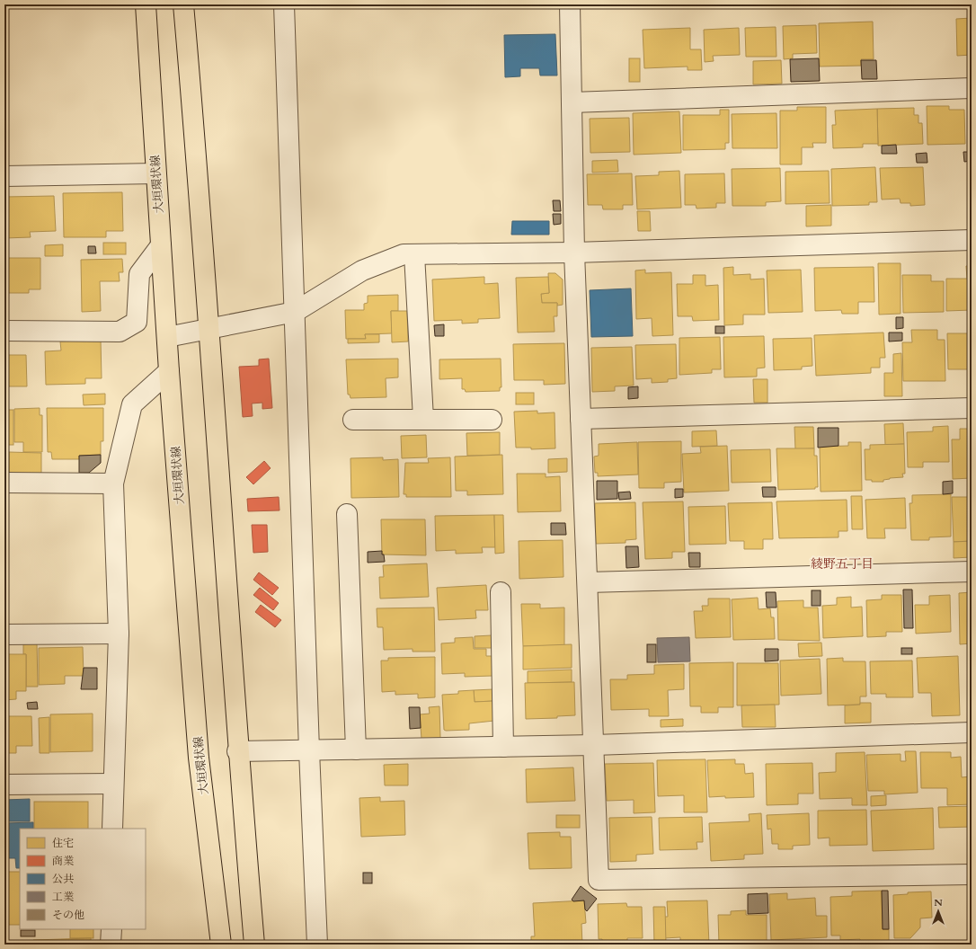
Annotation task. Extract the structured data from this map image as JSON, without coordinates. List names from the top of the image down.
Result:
{
  "streets": {
    "main road": ["大垣環状線"]
  },
  "districts": ["綾野五丁目"],
  "legend": [
    "住宅",
    "商業",
    "公共",
    "工業",
    "その他"
  ],
  "north": "top"
}
